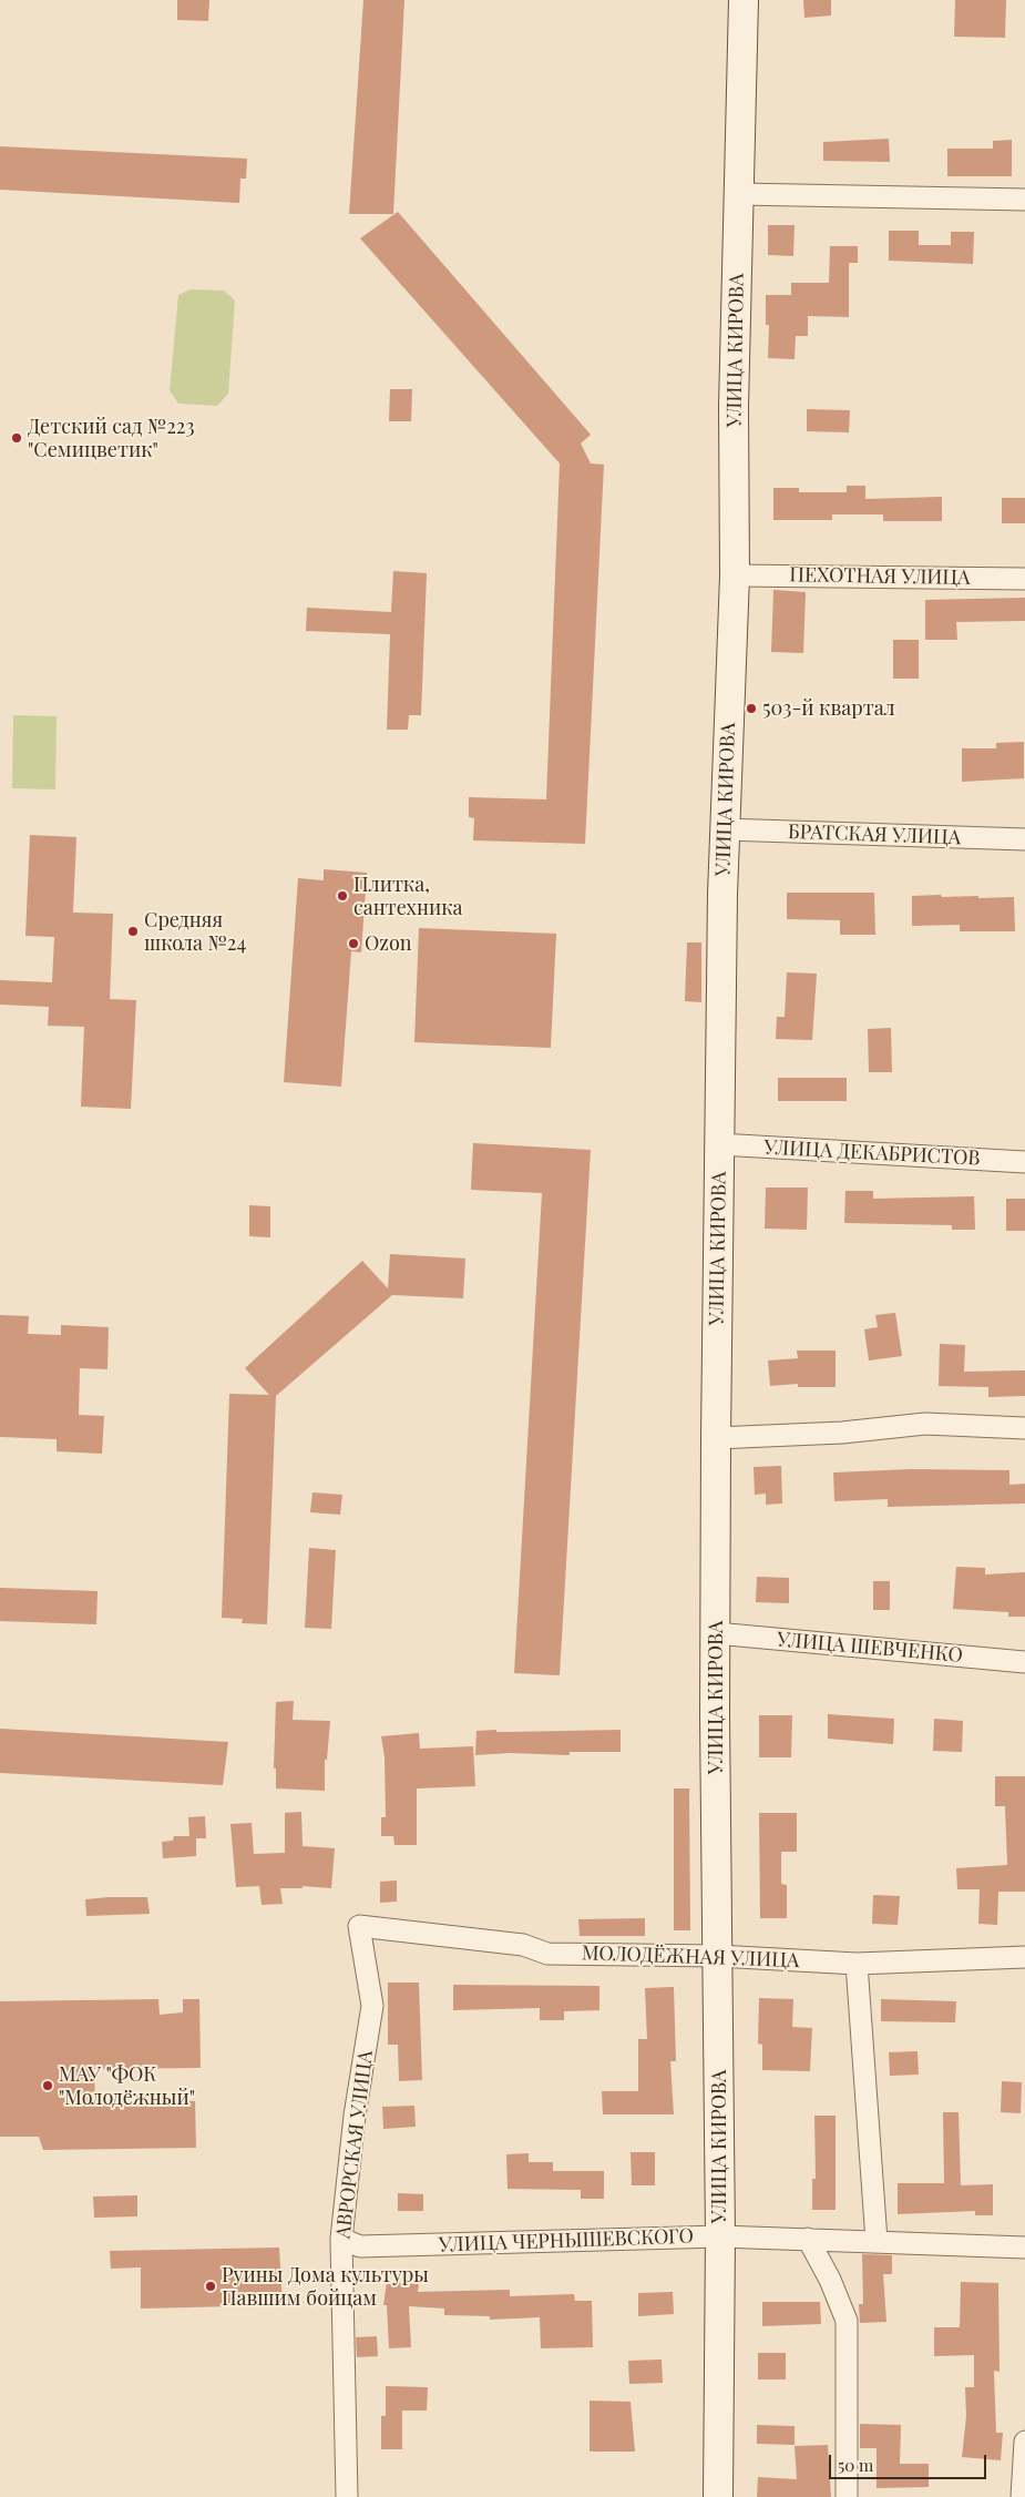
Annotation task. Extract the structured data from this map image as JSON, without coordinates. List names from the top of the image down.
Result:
{
  "streets": {
    "main road": ["УЛИЦА КИРОВА"],
    "street": [
      "ПЕХОТНАЯ УЛИЦА",
      "БРАТСКАЯ УЛИЦА",
      "УЛИЦА ДЕКАБРИСТОВ",
      "УЛИЦА ШЕВЧЕНКО",
      "МОЛОДЁЖНАЯ УЛИЦА",
      "АВРОРСКАЯ УЛИЦА",
      "УЛИЦА ЧЕРНЫШЕВСКОГО"
    ]
  },
  "crossings": [
    ["УЛИЦА КИРОВА", "ПЕХОТНАЯ УЛИЦА"],
    ["УЛИЦА КИРОВА", "БРАТСКАЯ УЛИЦА"],
    ["УЛИЦА КИРОВА", "УЛИЦА ДЕКАБРИСТОВ"],
    ["УЛИЦА КИРОВА", "УЛИЦА ШЕВЧЕНКО"],
    ["УЛИЦА КИРОВА", "МОЛОДЁЖНАЯ УЛИЦА"],
    ["УЛИЦА КИРОВА", "УЛИЦА ЧЕРНЫШЕВСКОГО"],
    ["МОЛОДЁЖНАЯ УЛИЦА", "АВРОРСКАЯ УЛИЦА"],
    ["АВРОРСКАЯ УЛИЦА", "УЛИЦА ЧЕРНЫШЕВСКОГО"]
  ],
  "places": [
    "Детский сад №223 \"Семицветик\"",
    "503-й квартал",
    "Плитка, сантехника",
    "Средняя школа №24",
    "Ozon",
    "МАУ \"ФОК \"Молодёжный\"",
    "Руины Дома культуры Павшим бойцам"
  ],
  "scale_bar": "50 m"
}
